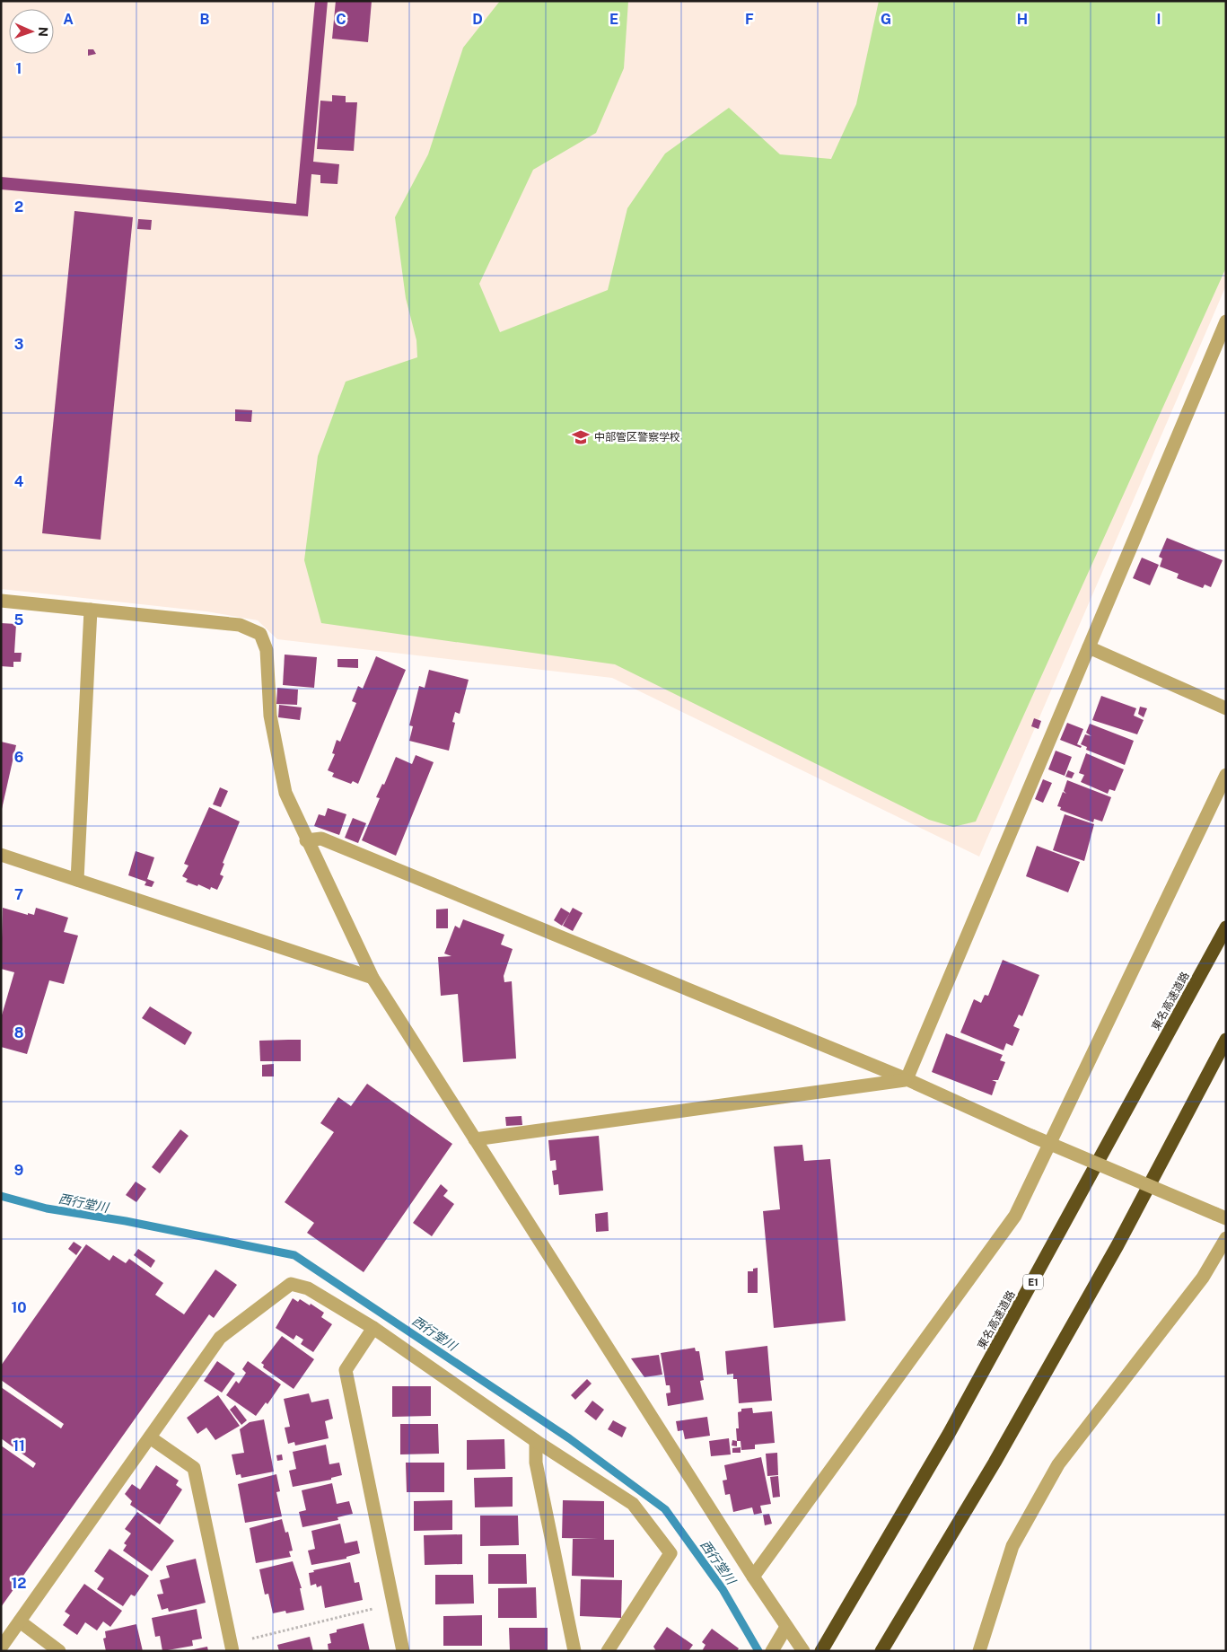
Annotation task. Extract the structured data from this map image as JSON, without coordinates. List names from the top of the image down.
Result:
{
  "streets": {
    "highway": ["東名高速道路", "E1"]
  },
  "water": ["西行堂川"],
  "places": {
    "school or university": ["中部管区警察学校"]
  },
  "north": "right",
  "grid": {
    "columns": [
      "A",
      "B",
      "C",
      "D",
      "E",
      "F",
      "G",
      "H",
      "I"
    ],
    "rows": [
      "1",
      "2",
      "3",
      "4",
      "5",
      "6",
      "7",
      "8",
      "9",
      "10",
      "11",
      "12"
    ]
  }
}
